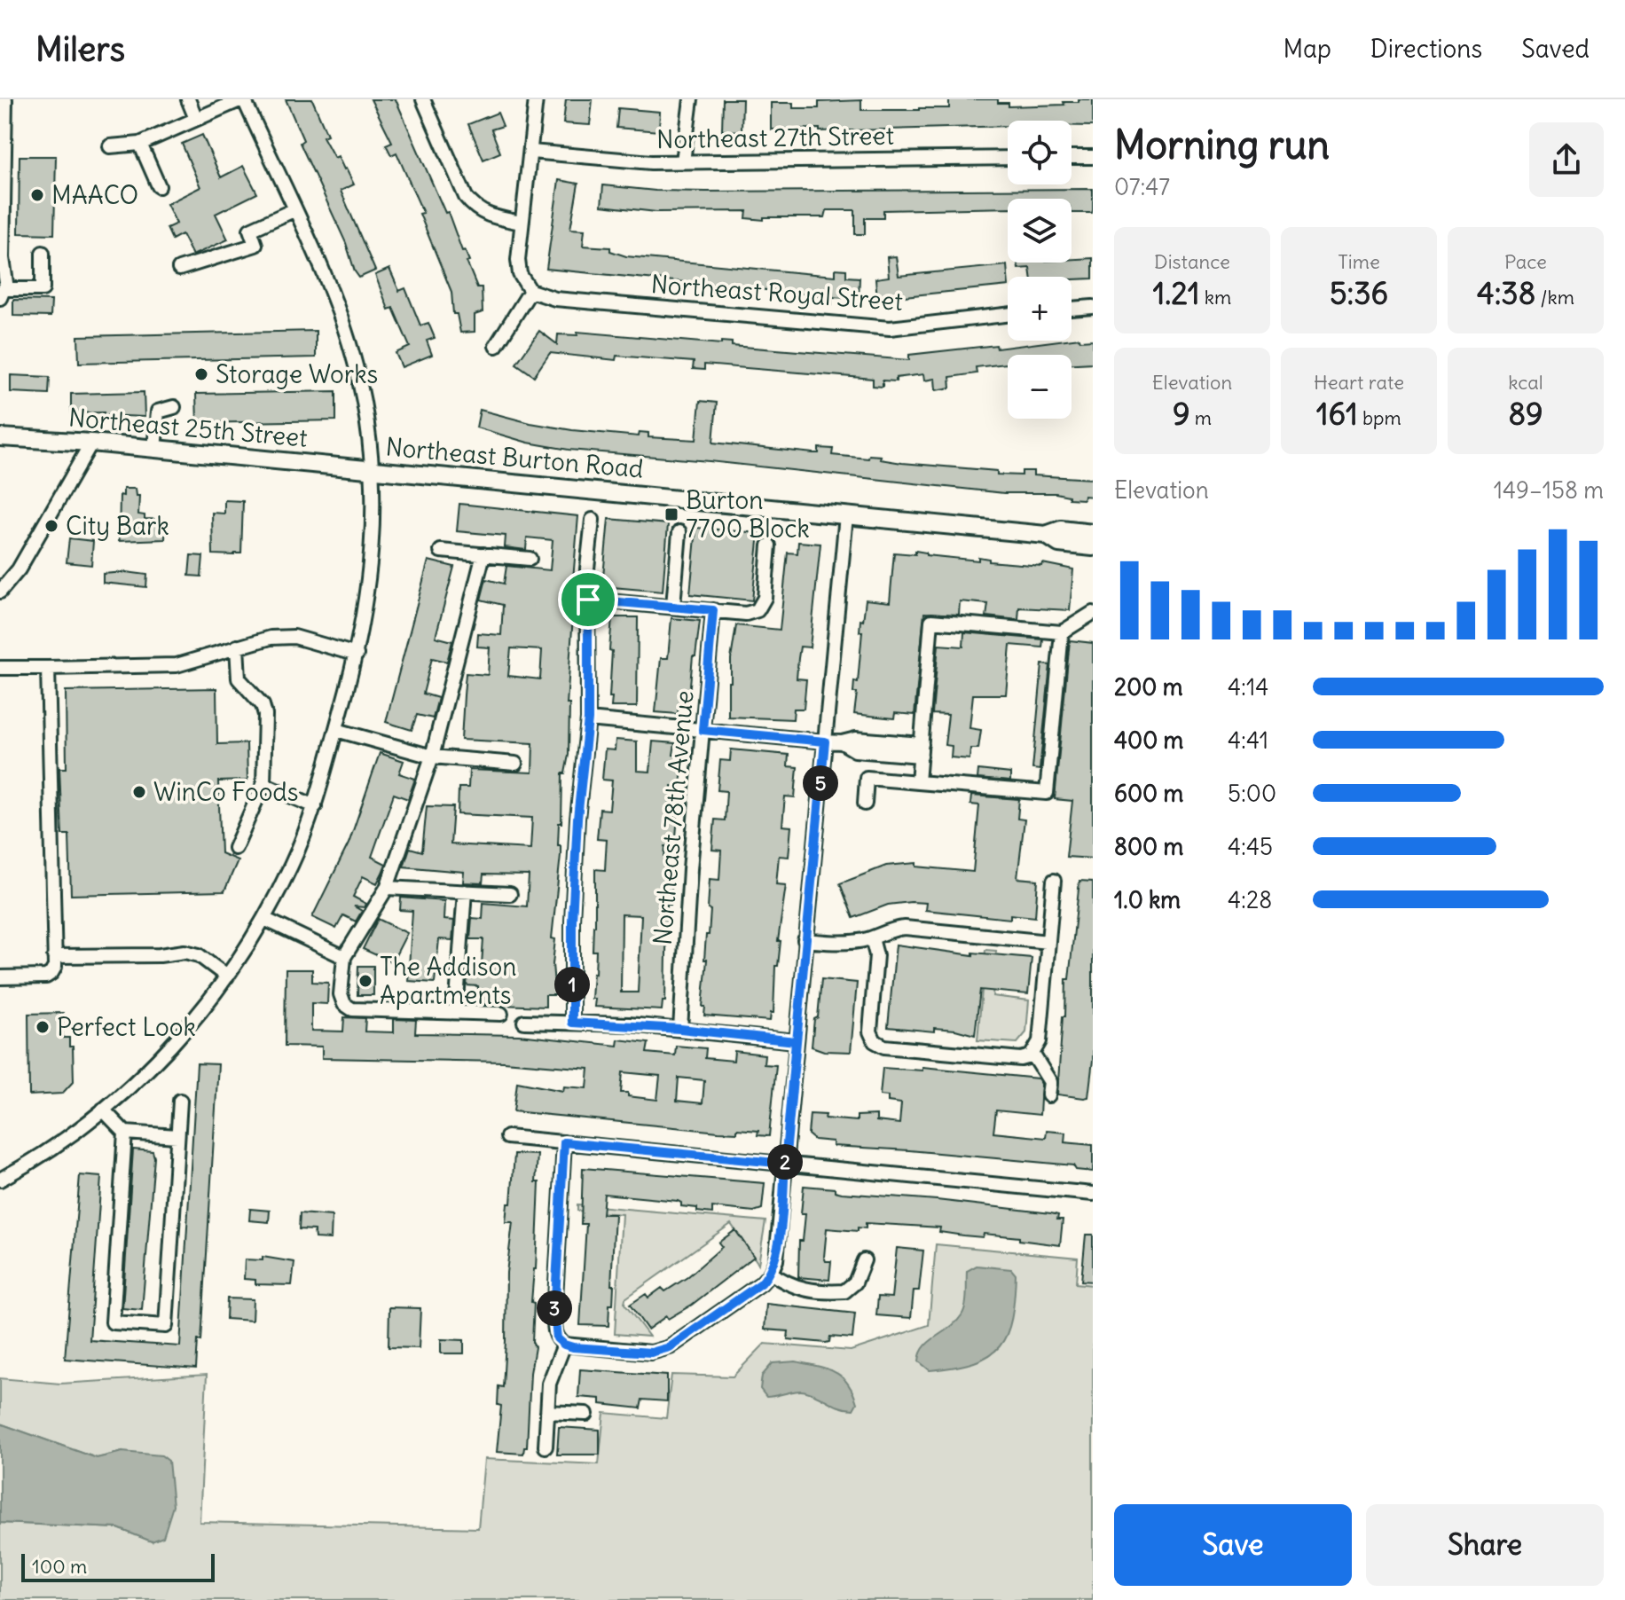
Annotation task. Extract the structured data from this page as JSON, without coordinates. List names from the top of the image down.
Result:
{
  "streets": {
    "main road": ["Northeast 25th Street", "Northeast Burton Road"],
    "street": ["Northeast 27th Street", "Northeast Royal Street", "Northeast 78th Avenue"]
  },
  "crossings": [
    ["Northeast 25th Street", "Northeast Burton Road"]
  ],
  "places": {
    "other": [
      "MAACO",
      "Storage Works",
      "City Bark",
      "WinCo Foods",
      "The Addison Apartments",
      "Perfect Look"
    ],
    "transit": ["Burton 7700 Block"]
  },
  "scale_bar": "100 m",
  "page": {
    "header": "Milers",
    "nav": ["Map", "Directions", "Saved"],
    "heading": ["Morning run", "07:47"],
    "map_buttons": ["+", "−"],
    "stats": [
      ["Distance", "1.21 km"],
      ["Time", "5:36"],
      ["Pace", "4:38 /km"],
      ["Elevation", "9 m"],
      ["Heart rate", "161 bpm"],
      ["kcal", "89"]
    ],
    "chart": ["Elevation", "149–158 m"],
    "list": [
      {
        "name": "200 m",
        "note": "4:14"
      },
      {
        "name": "400 m",
        "note": "4:41"
      },
      {
        "name": "600 m",
        "note": "5:00"
      },
      {
        "name": "800 m",
        "note": "4:45"
      },
      {
        "name": "1.0 km",
        "note": "4:28"
      }
    ],
    "pins": [
      "5",
      "1",
      "2",
      "3"
    ],
    "buttons": ["Save", "Share"],
    "scale": "100 m"
  }
}
